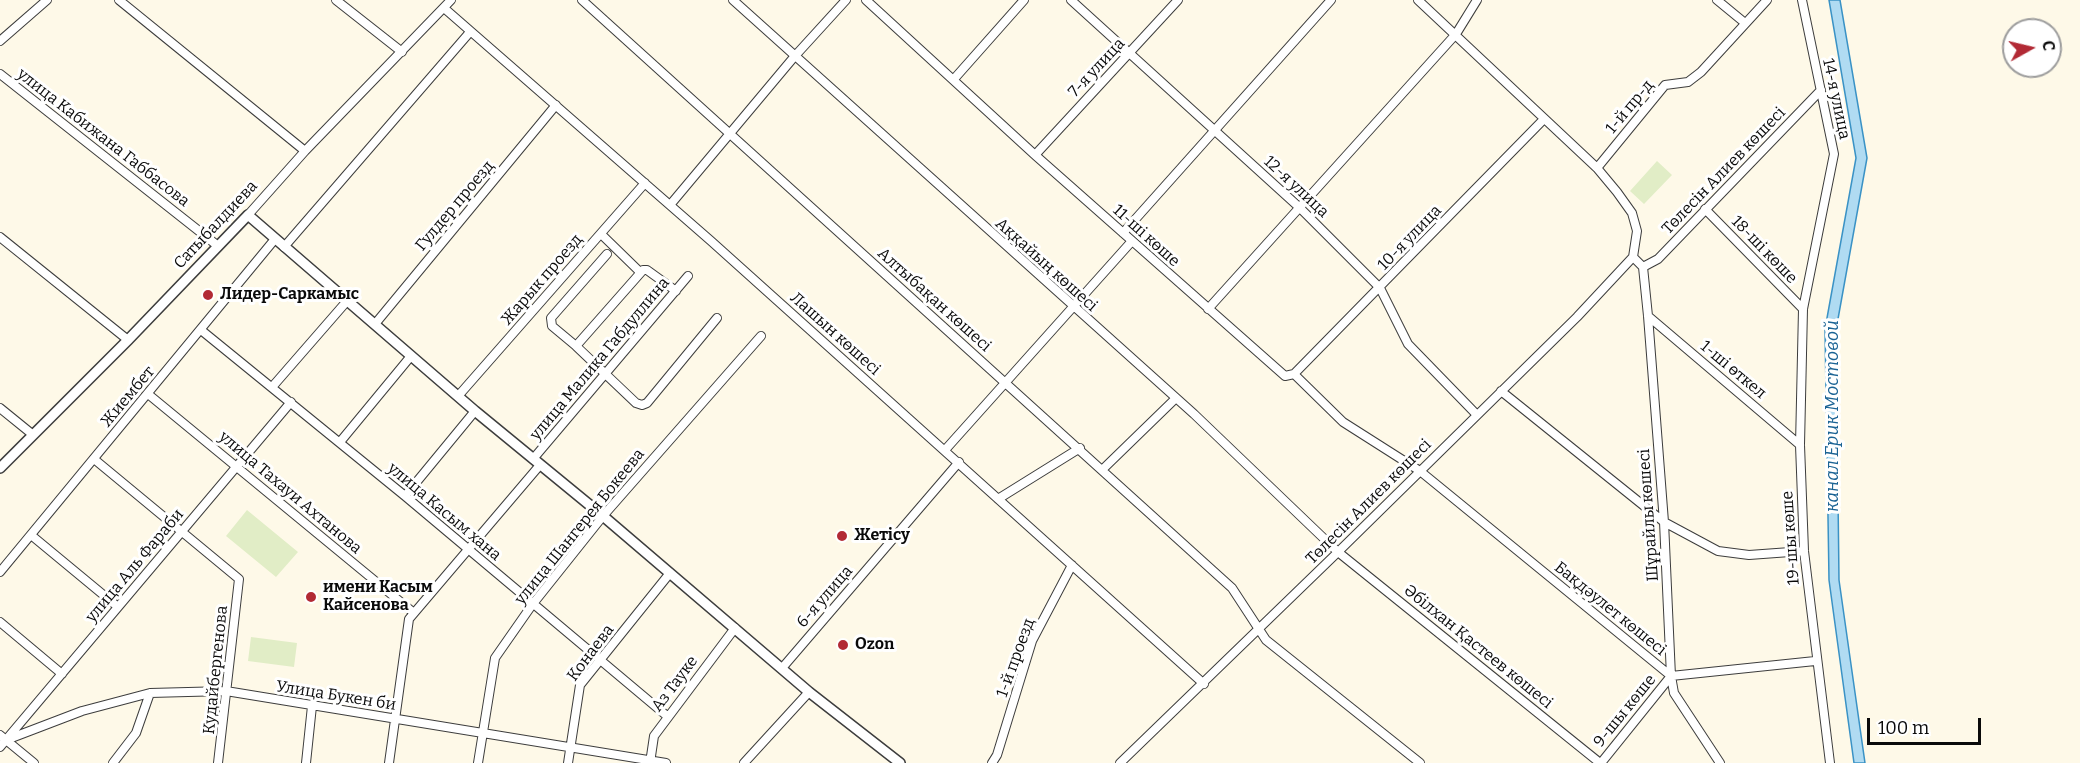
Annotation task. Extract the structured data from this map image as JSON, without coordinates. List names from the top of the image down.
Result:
{
  "streets": {
    "street": [
      "7-я улица",
      "14-я улица",
      "1-й пр-д",
      "улица Кабижана Габбасова",
      "Төлесін Алиев көшесі",
      "12-я улица",
      "Гулдер проезд",
      "Сатыбалдиева",
      "11-ші көше",
      "10-я улица",
      "18-ші көше",
      "Аққайың көшесі",
      "Жарык проезд",
      "Алтыбақан көшесі",
      "Лашын көшесі",
      "улица Малика Габдуллина",
      "1-шi өткел",
      "Жиембет",
      "улица Тахауи Ахтанова",
      "улица Касым хана",
      "Шұрайлы көшесі",
      "улица Шангерея Бокеева",
      "19-шы көше",
      "улица Аль Фараби",
      "6-я улица",
      "Бақдәулет көшесi",
      "Әбілхан Қастеев көшесi",
      "Конаева",
      "1-й проезд",
      "Кудайбергенова",
      "Аз Тауке",
      "Улица Букен би",
      "9-шы көше"
    ]
  },
  "crossings": [
    ["7-я улица", "12-я улица"],
    ["7-я улица", "11-ші көше"],
    ["14-я улица", "Төлесін Алиев көшесі"],
    ["14-я улица", "18-ші көше"],
    ["14-я улица", "19-шы көше"],
    ["улица Кабижана Габбасова", "Сатыбалдиева"],
    ["Төлесін Алиев көшесі", "12-я улица"],
    ["Төлесін Алиев көшесі", "11-ші көше"],
    ["Төлесін Алиев көшесі", "18-ші көше"],
    ["Төлесін Алиев көшесі", "Аққайың көшесі"],
    ["Төлесін Алиев көшесі", "Алтыбақан көшесі"],
    ["Төлесін Алиев көшесі", "Лашын көшесі"],
    ["Төлесін Алиев көшесі", "Шұрайлы көшесі"],
    ["Төлесін Алиев көшесі", "Бақдәулет көшесi"],
    ["Төлесін Алиев көшесі", "Әбілхан Қастеев көшесi"],
    ["12-я улица", "10-я улица"],
    ["Гулдер проезд", "Лашын көшесі"],
    ["Сатыбалдиева", "Лашын көшесі"],
    ["11-ші көше", "10-я улица"],
    ["11-ші көше", "Бақдәулет көшесi"],
    ["18-ші көше", "19-шы көше"],
    ["Аққайың көшесі", "Әбілхан Қастеев көшесi"],
    ["Жарык проезд", "Лашын көшесі"],
    ["Лашын көшесі", "6-я улица"],
    ["Лашын көшесі", "1-й проезд"],
    ["улица Малика Габдуллина", "улица Тахауи Ахтанова"],
    ["улица Малика Габдуллина", "улица Касым хана"],
    ["улица Малика Габдуллина", "Улица Букен би"],
    ["1-шi өткел", "Шұрайлы көшесі"],
    ["1-шi өткел", "19-шы көше"],
    ["Жиембет", "улица Тахауи Ахтанова"],
    ["Жиембет", "улица Касым хана"],
    ["улица Тахауи Ахтанова", "улица Аль Фараби"],
    ["улица Касым хана", "улица Шангерея Бокеева"],
    ["улица Касым хана", "улица Аль Фараби"],
    ["улица Касым хана", "Конаева"],
    ["улица Касым хана", "Аз Тауке"],
    ["Шұрайлы көшесі", "Бақдәулет көшесi"],
    ["Шұрайлы көшесі", "9-шы көше"],
    ["улица Шангерея Бокеева", "Улица Букен би"],
    ["19-шы көше", "Бақдәулет көшесi"],
    ["улица Аль Фараби", "Кудайбергенова"],
    ["улица Аль Фараби", "Улица Букен би"],
    ["Бақдәулет көшесi", "9-шы көше"],
    ["Әбілхан Қастеев көшесi", "9-шы көше"],
    ["Конаева", "Улица Букен би"],
    ["Кудайбергенова", "Улица Букен би"],
    ["Аз Тауке", "Улица Букен би"]
  ],
  "water": ["канал Ерик Мостовой"],
  "places": [
    "Лидер-Саркамыс",
    "Жетісу",
    "имени Касым Кайсенова",
    "Ozon"
  ],
  "scale_bar": "100 m",
  "north": "right"
}
